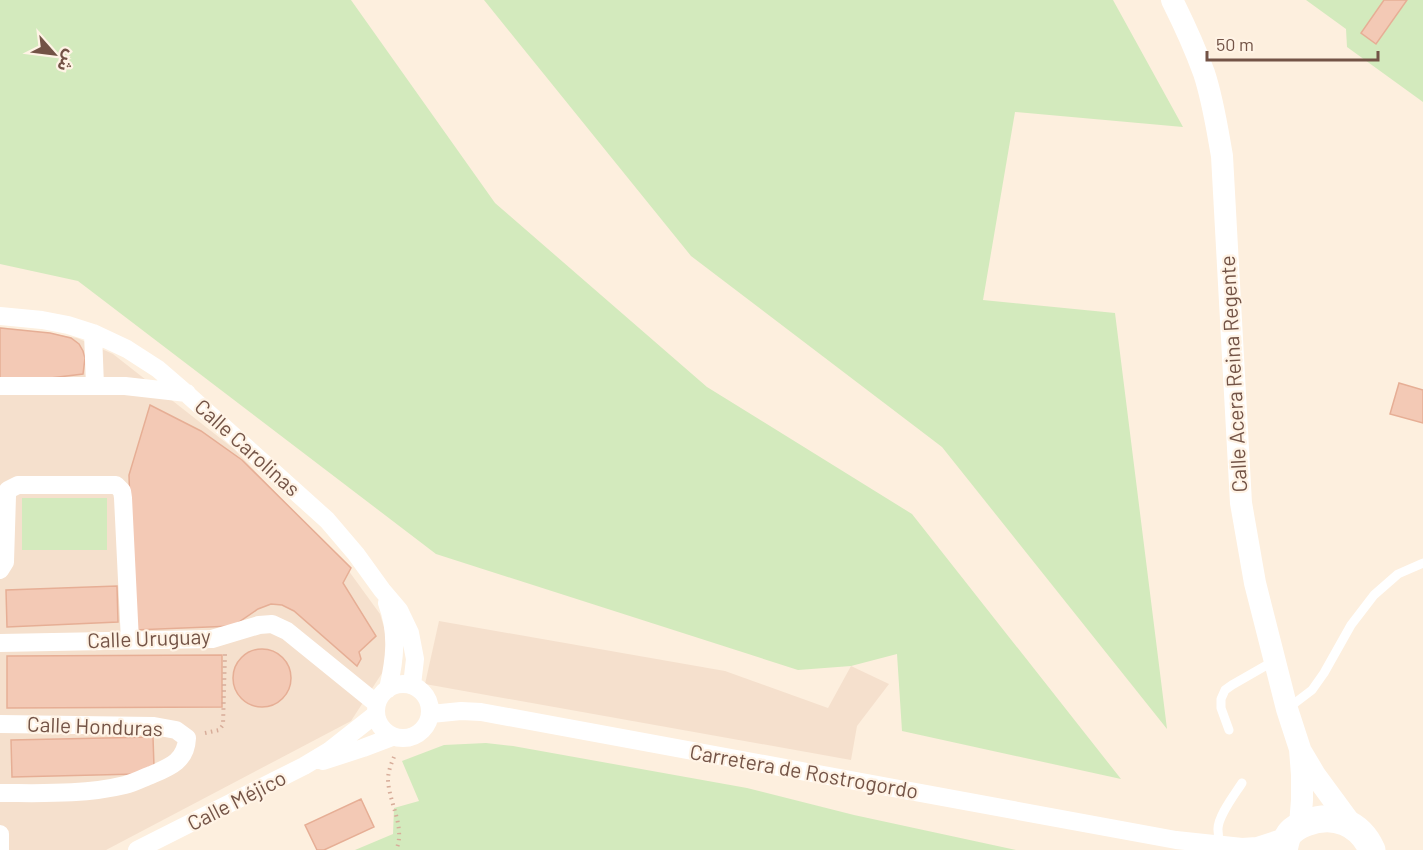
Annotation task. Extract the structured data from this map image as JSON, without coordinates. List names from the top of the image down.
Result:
{
  "streets": {
    "street": [
      "Calle Acera Reina Regente",
      "Calle Carolinas",
      "Calle Uruguay",
      "Calle Honduras",
      "Carretera de Rostrogordo",
      "Calle Méjico"
    ]
  },
  "crossings": [
    ["Calle Carolinas", "Calle Uruguay"],
    ["Calle Carolinas", "Carretera de Rostrogordo"],
    ["Calle Carolinas", "Calle Méjico"],
    ["Calle Uruguay", "Carretera de Rostrogordo"],
    ["Calle Uruguay", "Calle Méjico"],
    ["Carretera de Rostrogordo", "Calle Méjico"]
  ],
  "scale_bar": "50 m",
  "north": "bottom right"
}
